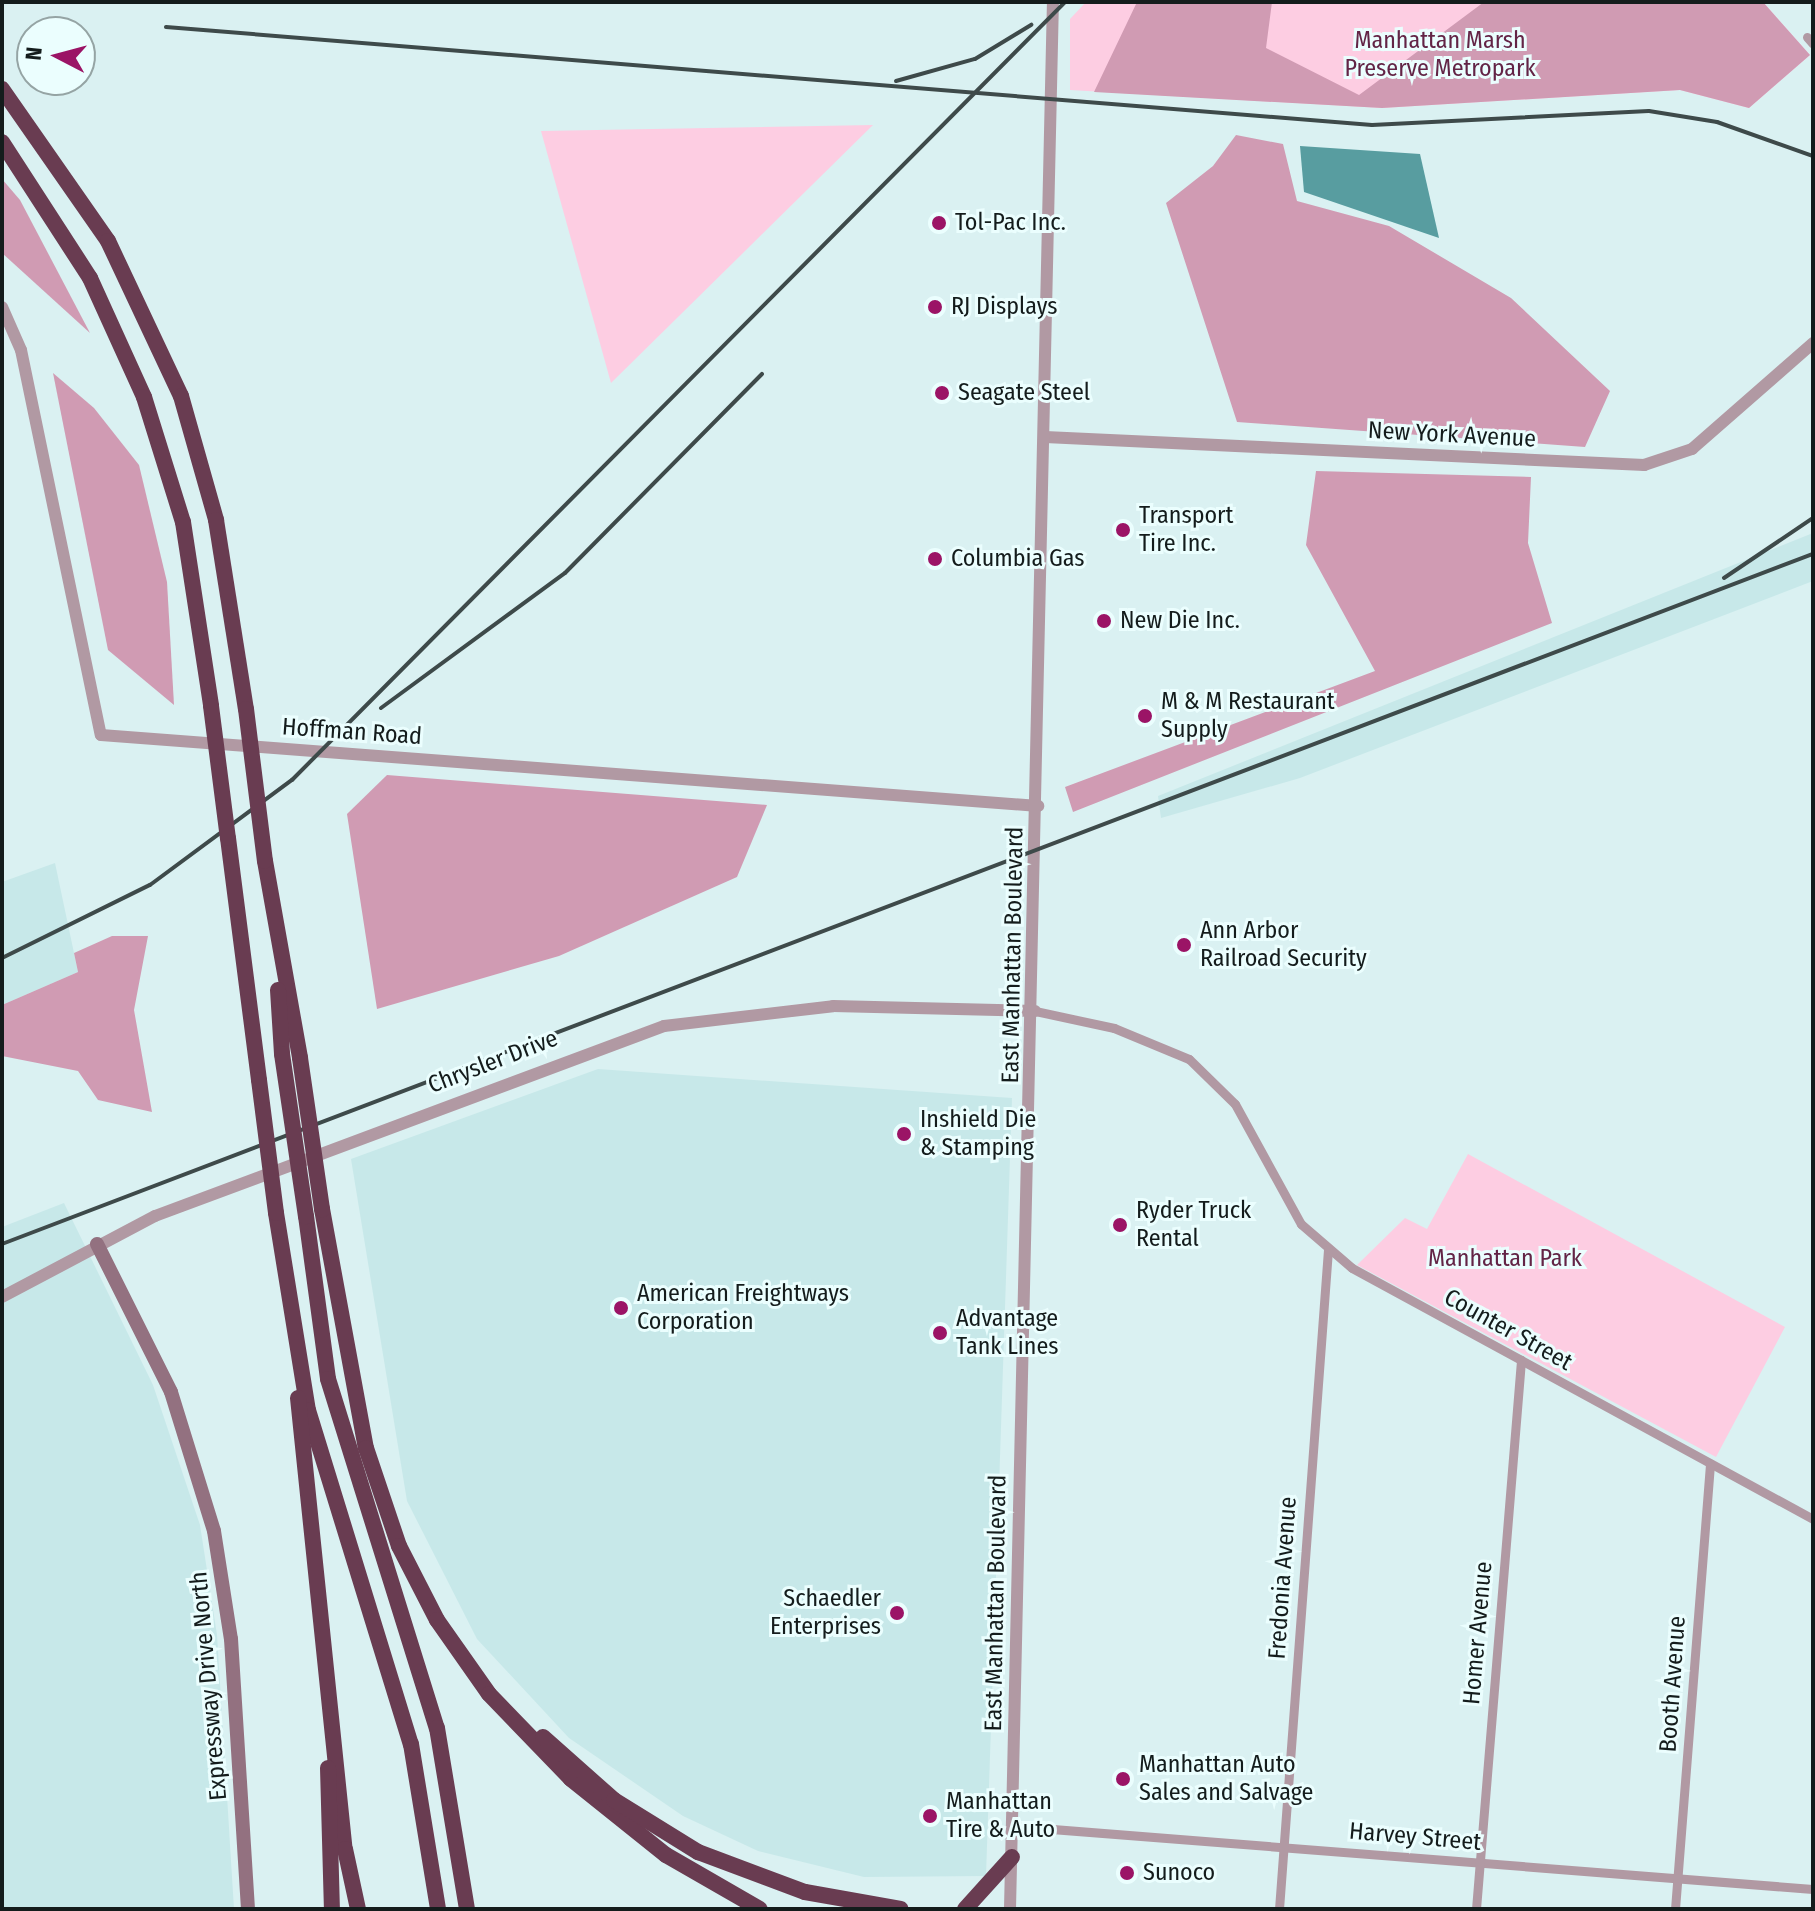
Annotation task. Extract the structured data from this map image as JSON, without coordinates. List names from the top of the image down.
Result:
{
  "streets": {
    "main road": ["Expressway Drive North"],
    "street": [
      "New York Avenue",
      "Hoffman Road",
      "East Manhattan Boulevard",
      "Chrysler Drive",
      "Counter Street",
      "Fredonia Avenue",
      "Homer Avenue",
      "Booth Avenue",
      "Harvey Street"
    ]
  },
  "crossings": [
    ["New York Avenue", "East Manhattan Boulevard"],
    ["Hoffman Road", "East Manhattan Boulevard"],
    ["East Manhattan Boulevard", "Chrysler Drive"],
    ["East Manhattan Boulevard", "Counter Street"],
    ["East Manhattan Boulevard", "Harvey Street"],
    ["Chrysler Drive", "Counter Street"],
    ["Chrysler Drive", "Expressway Drive North"],
    ["Counter Street", "Fredonia Avenue"],
    ["Counter Street", "Homer Avenue"],
    ["Counter Street", "Booth Avenue"],
    ["Fredonia Avenue", "Harvey Street"],
    ["Homer Avenue", "Harvey Street"],
    ["Booth Avenue", "Harvey Street"]
  ],
  "parks": ["Manhattan Marsh Preserve Metropark", "Manhattan Park"],
  "places": [
    "Tol-Pac Inc.",
    "RJ Displays",
    "Seagate Steel",
    "Transport Tire Inc.",
    "Columbia Gas",
    "New Die Inc.",
    "M & M Restaurant Supply",
    "Ann Arbor Railroad Security",
    "Inshield Die & Stamping",
    "Ryder Truck Rental",
    "American Freightways Corporation",
    "Advantage Tank Lines",
    "Schaedler Enterprises",
    "Manhattan Auto Sales and Salvage",
    "Manhattan Tire & Auto",
    "Sunoco"
  ],
  "north": "left"
}
